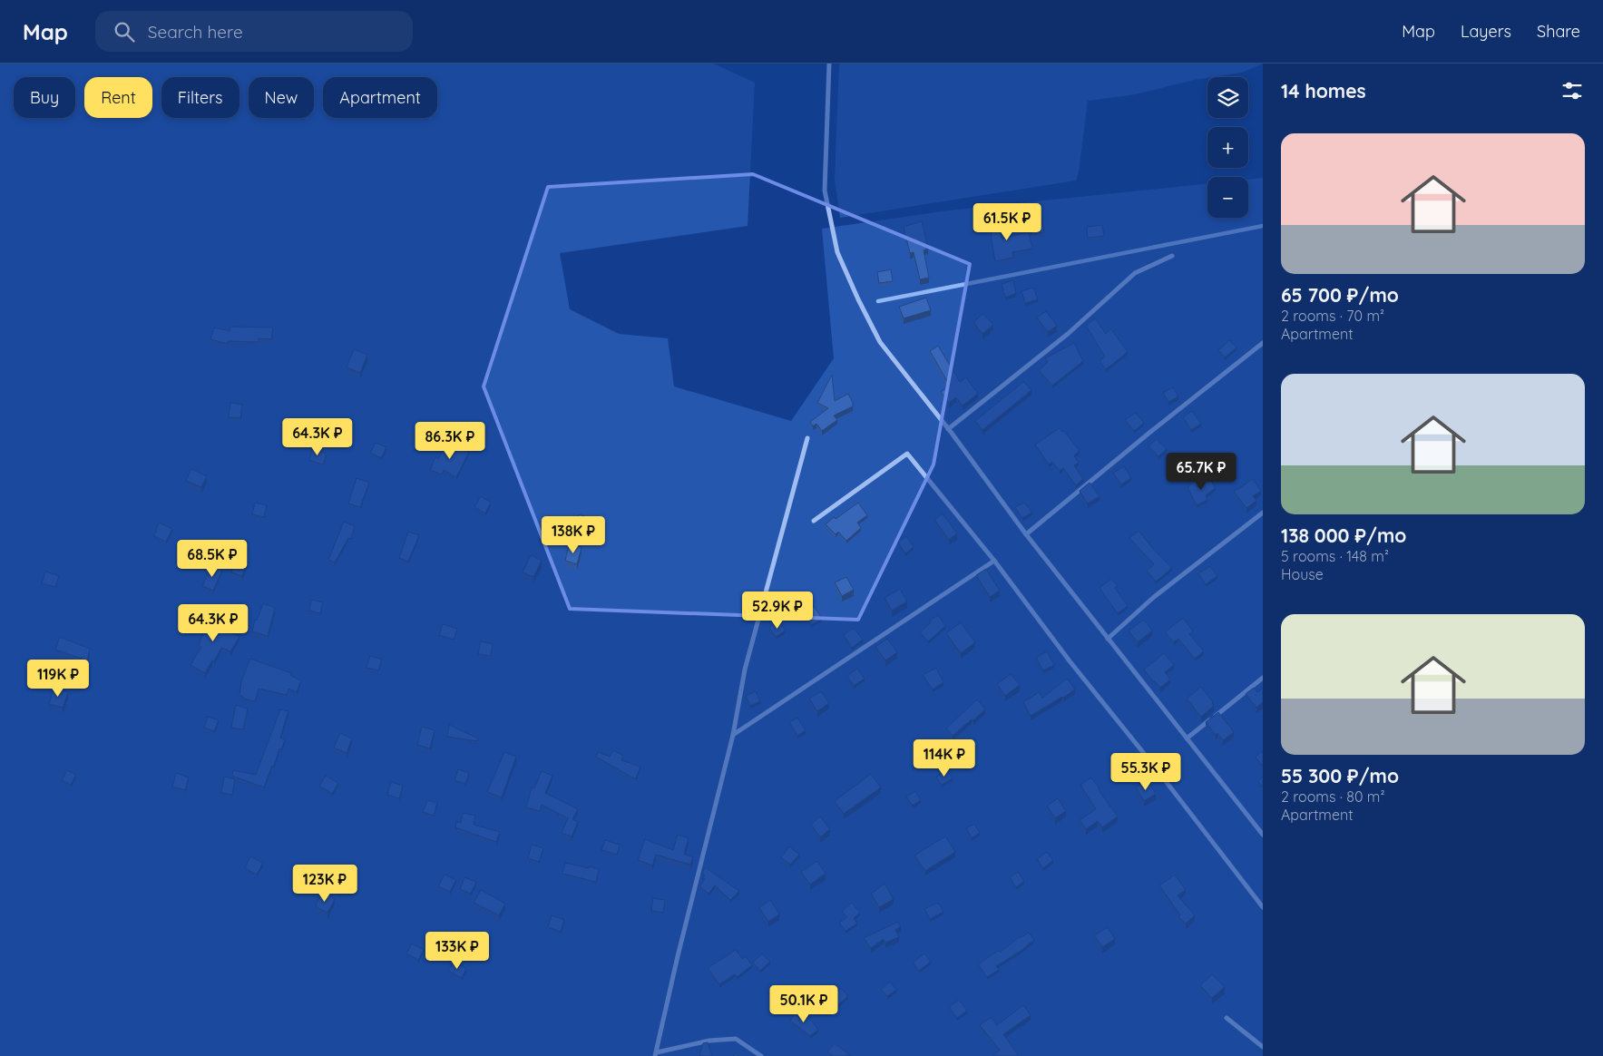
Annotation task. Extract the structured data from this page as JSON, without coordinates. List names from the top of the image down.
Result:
{
  "page": {
    "header": "Map",
    "search": "Search here",
    "nav": ["Map", "Layers", "Share"],
    "heading": "14 homes",
    "map_buttons": ["+", "−"],
    "chip": [
      "Buy",
      "Rent",
      "Filters",
      "New",
      "Apartment"
    ],
    "list": [
      {
        "name": "65 700 ₽/mo",
        "note": "2 rooms · 70 m² · Apartment"
      },
      {
        "name": "138 000 ₽/mo",
        "note": "5 rooms · 148 m² · House"
      },
      {
        "name": "55 300 ₽/mo",
        "note": "2 rooms · 80 m² · Apartment"
      }
    ],
    "price": [
      "61.5K ₽",
      "64.3K ₽",
      "86.3K ₽",
      "65.7K ₽",
      "138K ₽",
      "68.5K ₽",
      "52.9K ₽",
      "64.3K ₽",
      "119K ₽",
      "114K ₽",
      "55.3K ₽",
      "123K ₽",
      "133K ₽",
      "50.1K ₽"
    ]
  }
}
